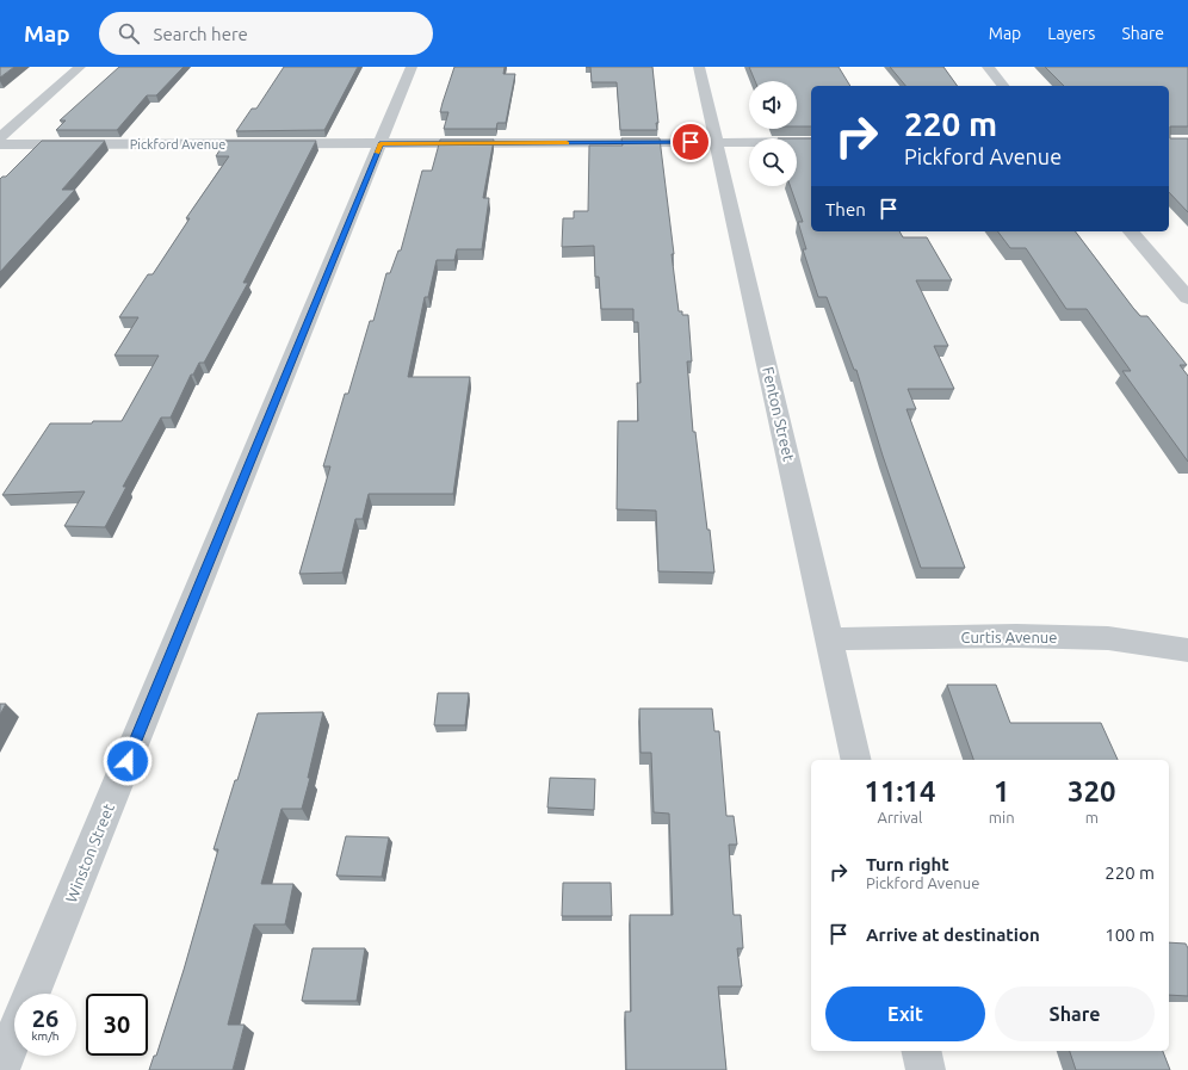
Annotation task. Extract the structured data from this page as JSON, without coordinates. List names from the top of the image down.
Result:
{
  "streets": {
    "street": [
      "Pickford Avenue",
      "Fenton Street",
      "Curtis Avenue",
      "Winston Street"
    ]
  },
  "crossings": [
    ["Pickford Avenue", "Fenton Street"],
    ["Pickford Avenue", "Winston Street"],
    ["Fenton Street", "Curtis Avenue"]
  ],
  "page": {
    "header": "Map",
    "search": "Search here",
    "nav": ["Map", "Layers", "Share"],
    "turn": ["220 m", "Pickford Avenue"],
    "then": "Then",
    "eta": [
      "11:14",
      "Arrival",
      "1",
      "min",
      "320",
      "m"
    ],
    "list": [
      {
        "name": "Turn right",
        "note": "Pickford Avenue",
        "value": "220 m"
      },
      {
        "name": "Arrive at destination",
        "value": "100 m"
      }
    ],
    "buttons": ["Exit", "Share"],
    "speed": "26 km/h",
    "limit": "30"
  }
}
